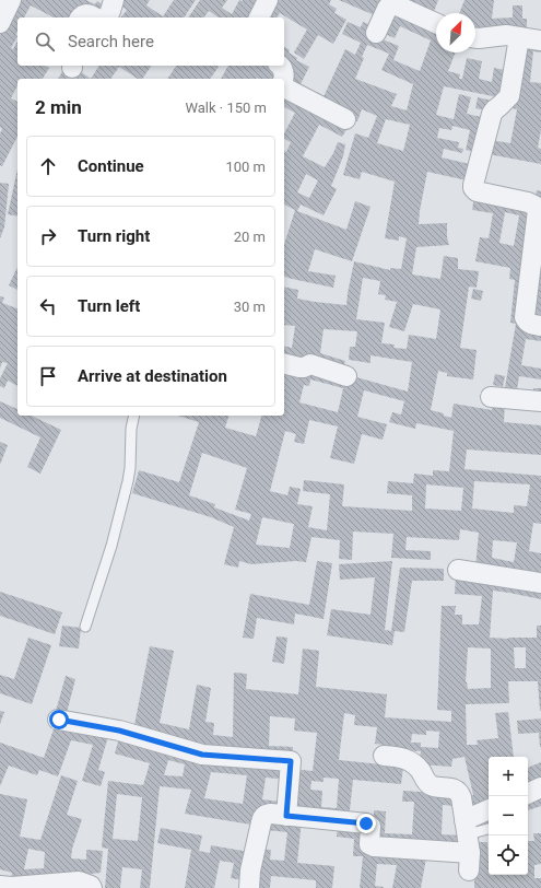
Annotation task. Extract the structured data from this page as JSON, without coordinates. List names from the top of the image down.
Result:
{
  "north": "top right",
  "page": {
    "search": "Search here",
    "heading": ["2 min", "Walk · 150 m"],
    "list": [
      ["Continue", "100 m"],
      ["Turn right", "20 m"],
      ["Turn left", "30 m"],
      "Arrive at destination"
    ],
    "map_buttons": ["+", "−"]
  }
}
